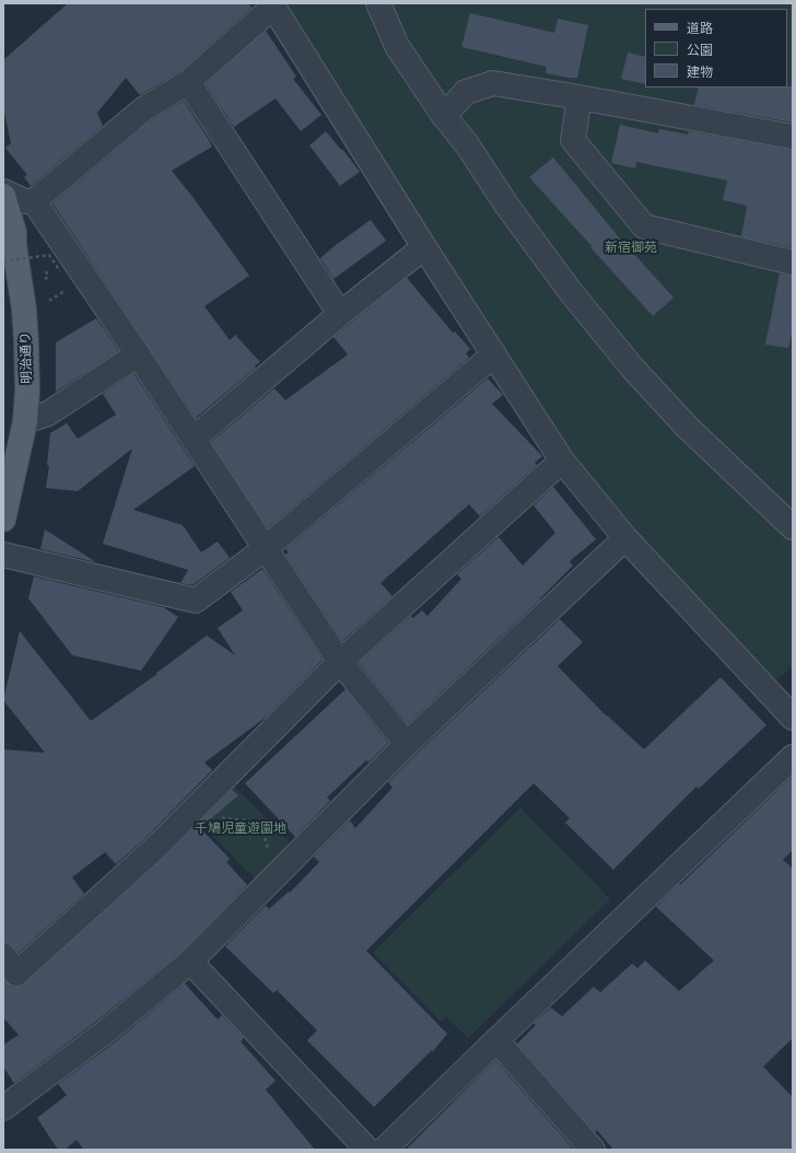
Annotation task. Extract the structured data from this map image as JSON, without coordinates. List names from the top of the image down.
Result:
{
  "streets": {
    "main road": ["明治通り"]
  },
  "parks": ["新宿御苑", "千鳩児童遊園地"],
  "legend": ["道路", "公園", "建物"]
}
